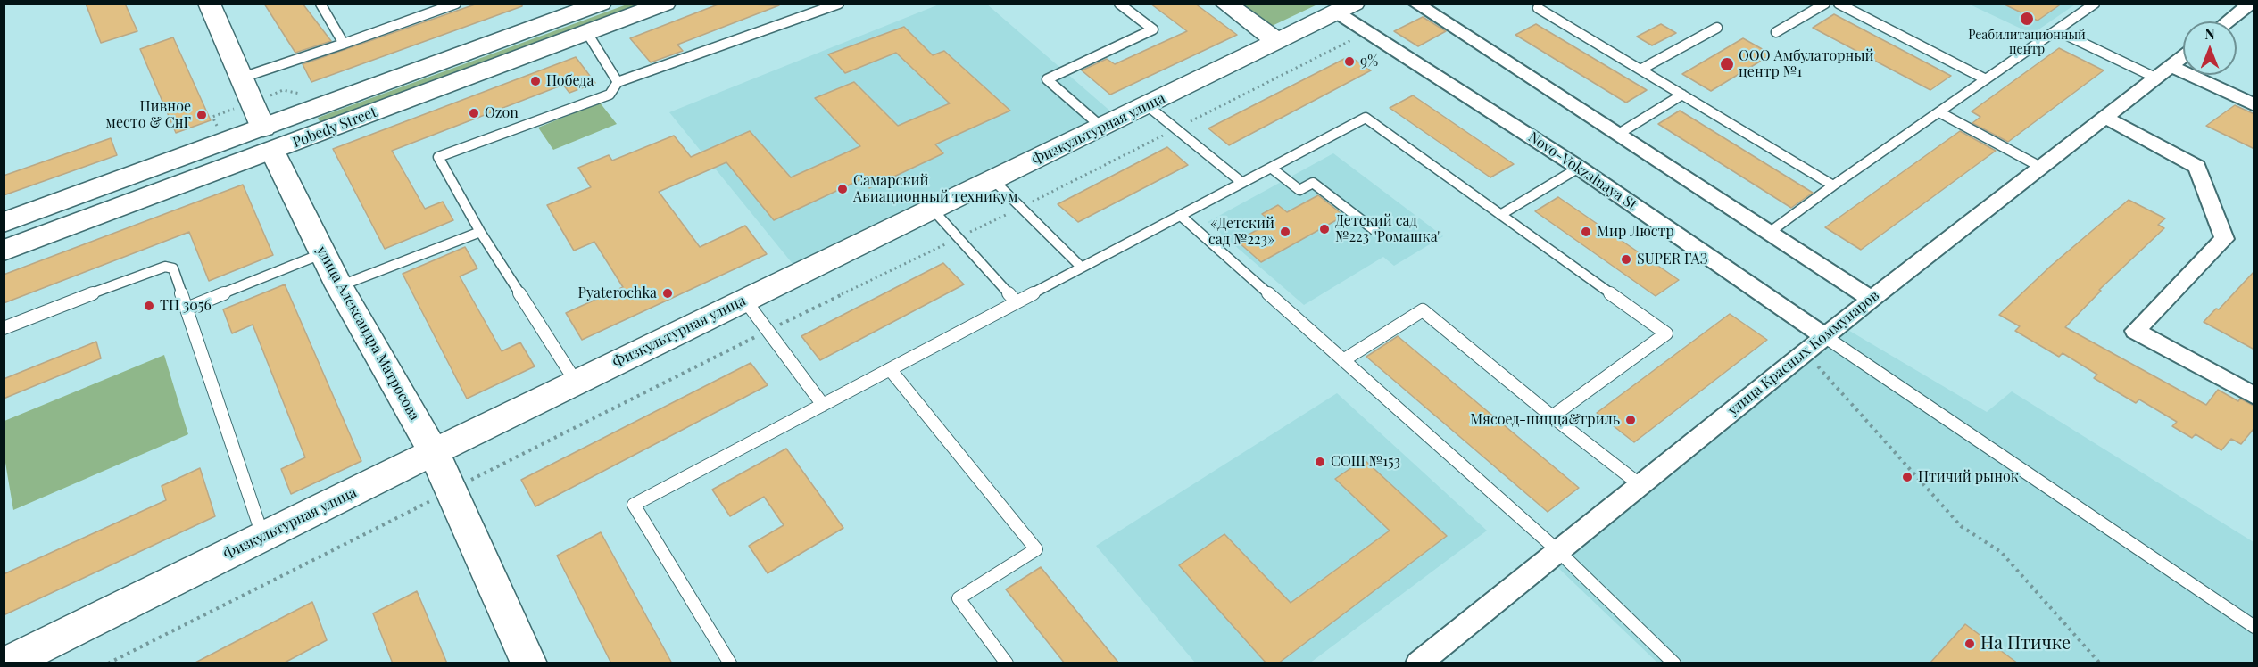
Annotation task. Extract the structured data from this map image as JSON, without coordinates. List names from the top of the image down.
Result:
{
  "streets": {
    "street": [
      "Pobedy Street",
      "Физкультурная улица",
      "Novo-Vokzalnaya St",
      "улица Александра Матросова",
      "улица Красных Коммунаров"
    ]
  },
  "crossings": [
    ["Pobedy Street", "улица Александра Матросова"],
    ["Физкультурная улица", "Novo-Vokzalnaya St"],
    ["Физкультурная улица", "улица Александра Матросова"],
    ["Novo-Vokzalnaya St", "улица Красных Коммунаров"]
  ],
  "places": [
    "Реабилитационный центр",
    "9%",
    "ООО Амбулаторный центр №1",
    "Победа",
    "Ozon",
    "Пивное место & СнГ",
    "Самарский Авиационный техникум",
    "Детский сад №223 \"Ромашка\"",
    "«Детский сад №223»",
    "Мир Люстр",
    "SUPER ГАЗ",
    "Pyaterochka",
    "ТП 3056",
    "Мясоед-пицца&гриль",
    "СОШ №153",
    "Птичий рынок",
    "На Птичке"
  ],
  "north": "top"
}
